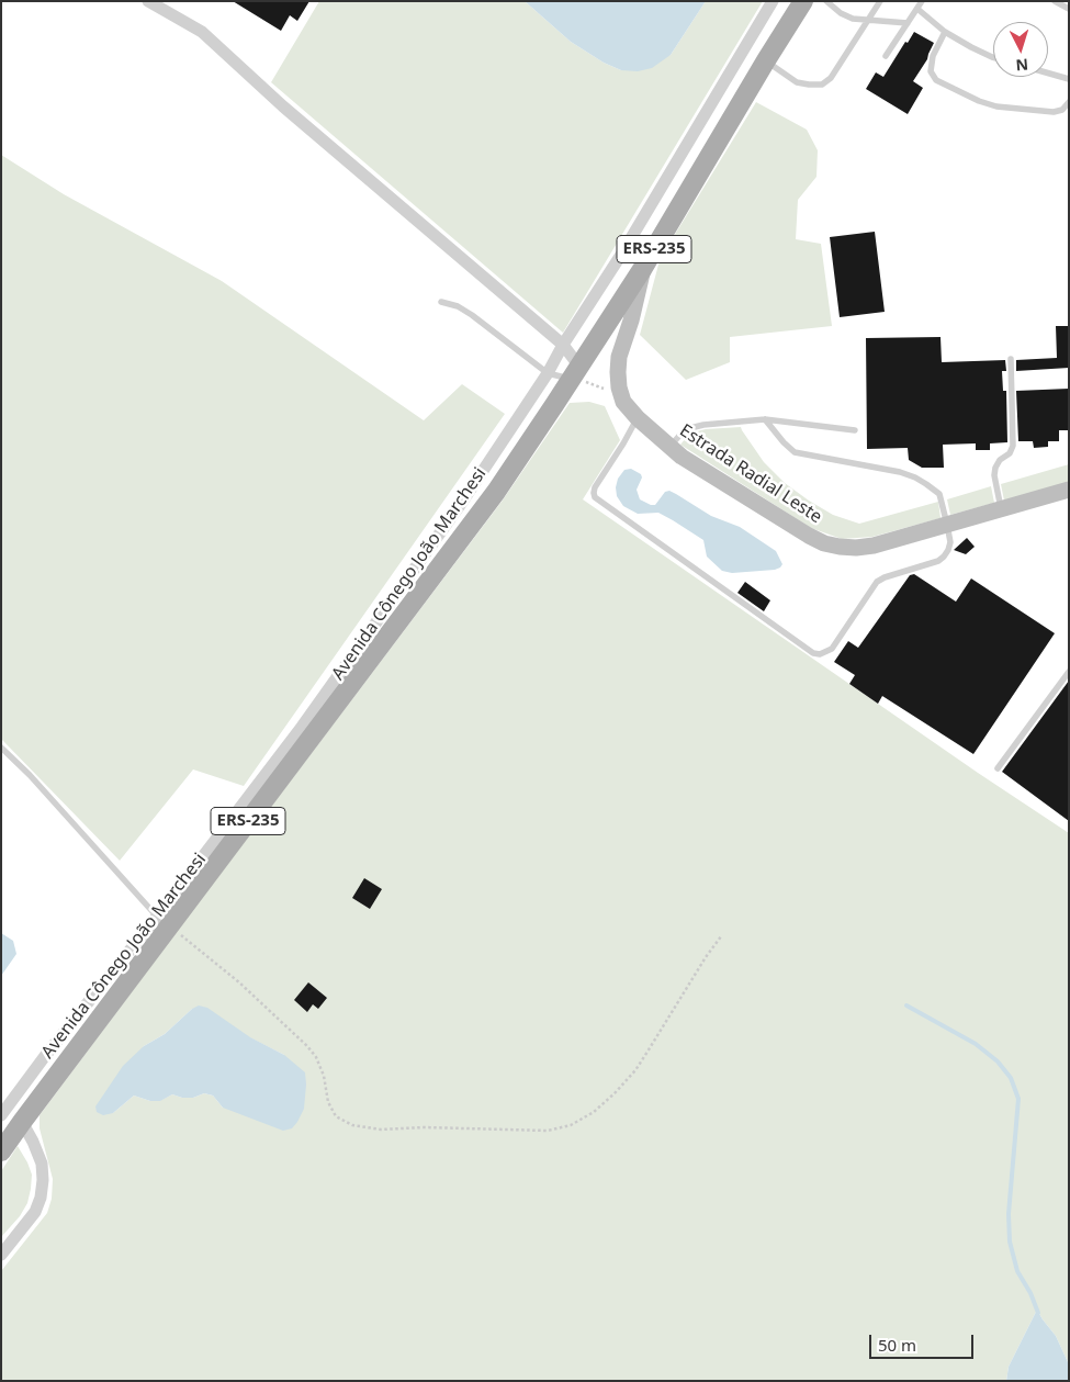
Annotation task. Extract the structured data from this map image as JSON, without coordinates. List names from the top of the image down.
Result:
{
  "streets": {
    "main road": ["ERS-235"],
    "street": ["Estrada Radial Leste", "Avenida Cônego João Marchesi"]
  },
  "crossings": [
    ["ERS-235", "Estrada Radial Leste"],
    ["ERS-235", "Avenida Cônego João Marchesi"],
    ["Estrada Radial Leste", "Avenida Cônego João Marchesi"]
  ],
  "scale_bar": "50 m",
  "north": "bottom"
}
